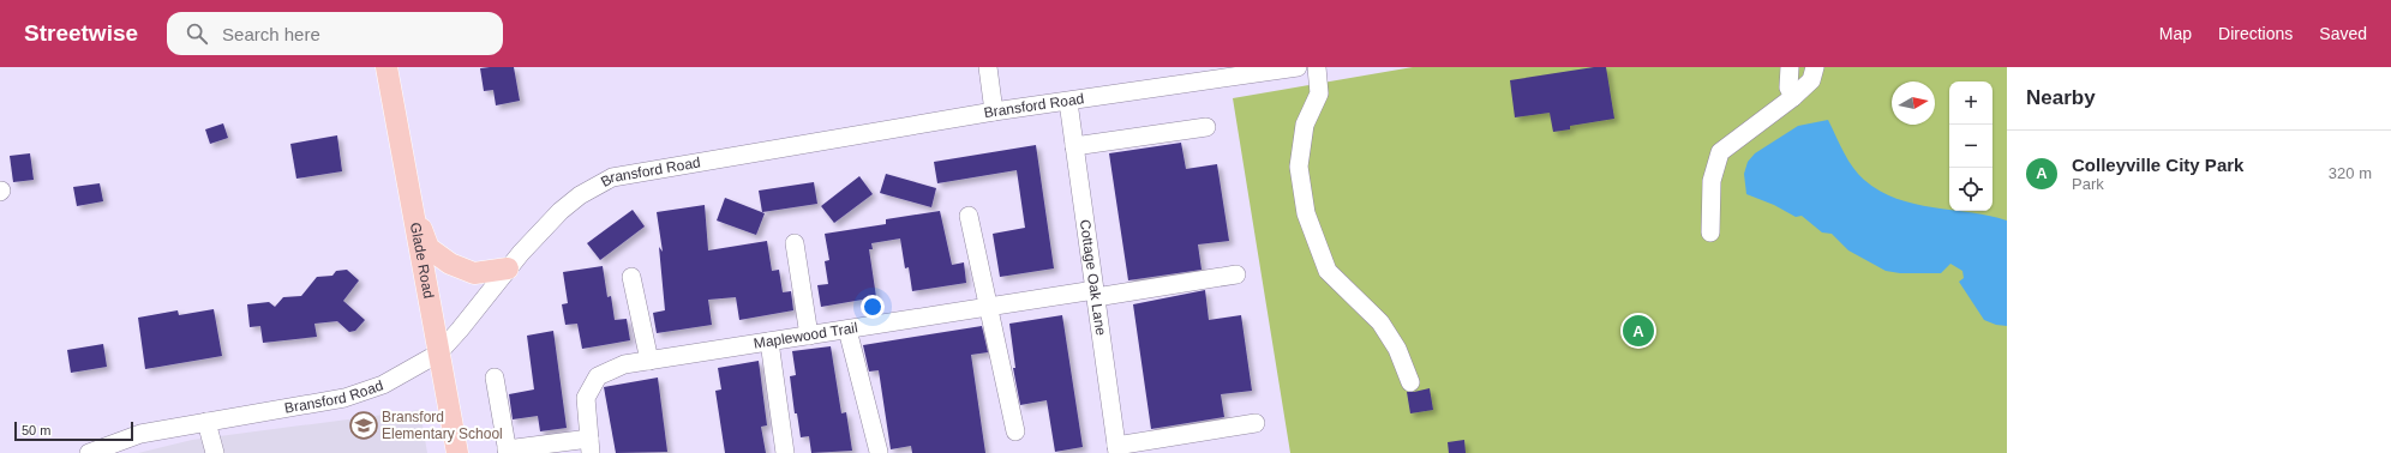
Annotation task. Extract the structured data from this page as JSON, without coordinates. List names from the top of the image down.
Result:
{
  "streets": {
    "main road": ["Glade Road"],
    "street": ["Bransford Road", "Cottage Oak Lane", "Maplewood Trail"]
  },
  "crossings": [
    ["Bransford Road", "Glade Road"],
    ["Bransford Road", "Cottage Oak Lane"],
    ["Cottage Oak Lane", "Maplewood Trail"]
  ],
  "places": {
    "school or university": ["Bransford Elementary School"]
  },
  "scale_bar": "50 m",
  "north": "right",
  "page": {
    "header": "Streetwise",
    "search": "Search here",
    "nav": ["Map", "Directions", "Saved"],
    "heading": "Nearby",
    "map_buttons": ["+", "−"],
    "list": [
      {
        "mark": "A",
        "name": "Colleyville City Park",
        "note": "Park",
        "value": "320 m"
      }
    ],
    "pins": "A",
    "scale": "50 m"
  }
}
